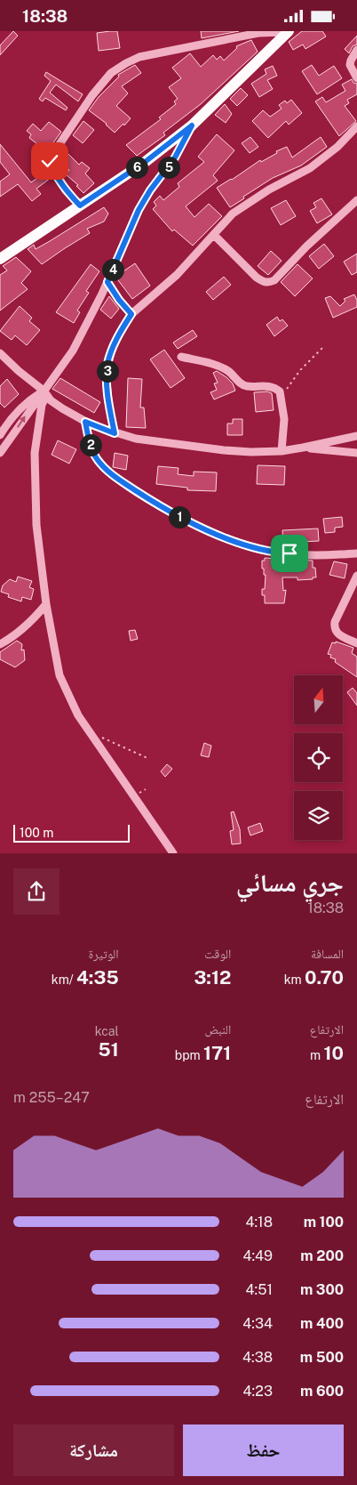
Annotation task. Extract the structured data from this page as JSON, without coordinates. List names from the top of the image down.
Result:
{
  "scale_bar": "100 m",
  "north": "top",
  "page": {
    "status": "18:38",
    "pins": [
      "5",
      "6",
      "4",
      "3",
      "2",
      "1"
    ],
    "scale": "100 m",
    "heading": ["جري مسائي", "18:38"],
    "stats": [
      ["المسافة", "0.70 km"],
      ["الوقت", "3:12"],
      ["الوتيرة", "4:35 /km"],
      ["الارتفاع", "10 m"],
      ["النبض", "171 bpm"],
      ["kcal", "51"]
    ],
    "chart": ["الارتفاع", "247–255 m"],
    "list": [
      {
        "name": "100 m",
        "note": "4:18"
      },
      {
        "name": "200 m",
        "note": "4:49"
      },
      {
        "name": "300 m",
        "note": "4:51"
      },
      {
        "name": "400 m",
        "note": "4:34"
      },
      {
        "name": "500 m",
        "note": "4:38"
      },
      {
        "name": "600 m",
        "note": "4:23"
      }
    ],
    "buttons": ["حفظ", "مشاركة"]
  }
}
